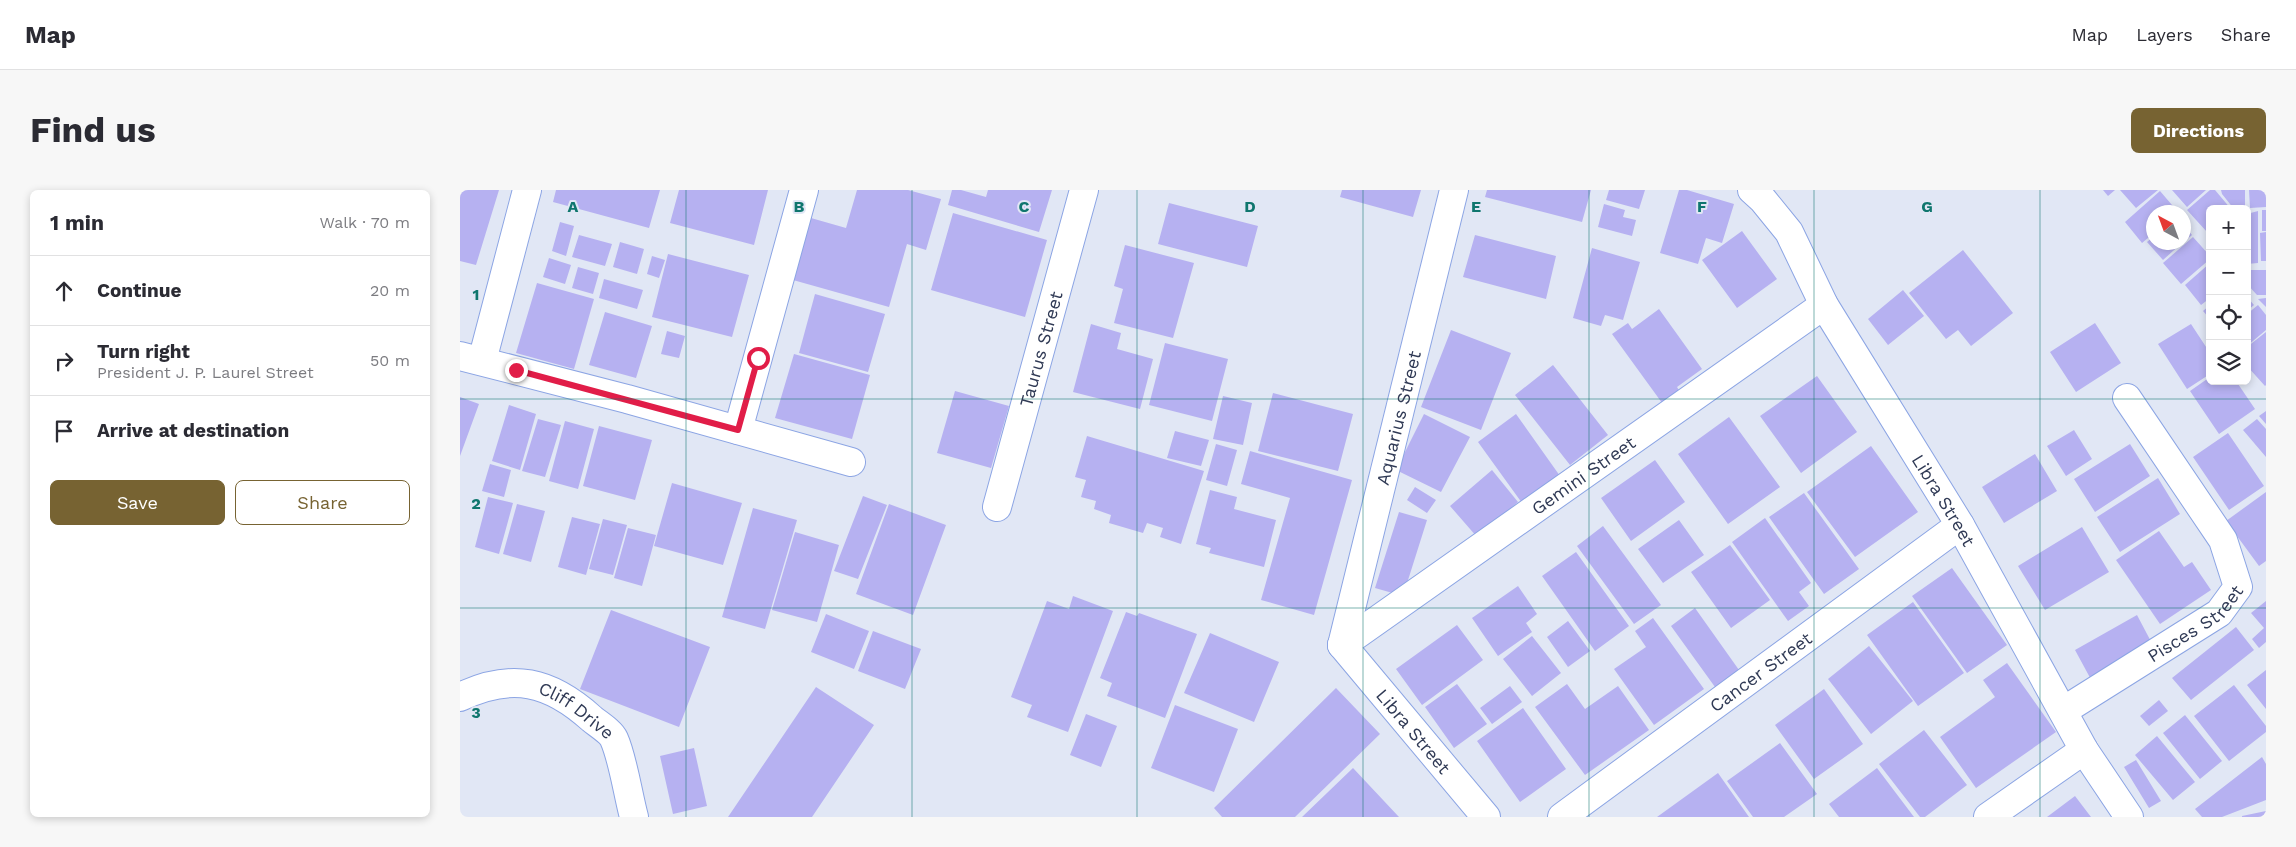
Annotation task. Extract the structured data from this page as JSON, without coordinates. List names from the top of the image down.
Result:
{
  "streets": {
    "street": [
      "Taurus Street",
      "Aquarius Street",
      "Gemini Street",
      "Libra Street",
      "Pisces Street",
      "Cancer Street",
      "Cliff Drive"
    ]
  },
  "crossings": [
    ["Aquarius Street", "Gemini Street"],
    ["Aquarius Street", "Libra Street"],
    ["Gemini Street", "Libra Street"],
    ["Libra Street", "Pisces Street"],
    ["Libra Street", "Cancer Street"]
  ],
  "north": "top left",
  "page": {
    "header": "Map",
    "nav": ["Map", "Layers", "Share"],
    "buttons": [
      "Directions",
      ["Save", "Share"]
    ],
    "title": "Find us",
    "heading": ["1 min", "Walk · 70 m"],
    "map_buttons": ["+", "−"],
    "list": [
      ["Continue", "20 m"],
      ["Turn right", "President J. P. Laurel Street", "50 m"],
      "Arrive at destination"
    ]
  },
  "grid": {
    "columns": [
      "A",
      "B",
      "C",
      "D",
      "E",
      "F",
      "G"
    ],
    "rows": ["1", "2", "3"]
  }
}
